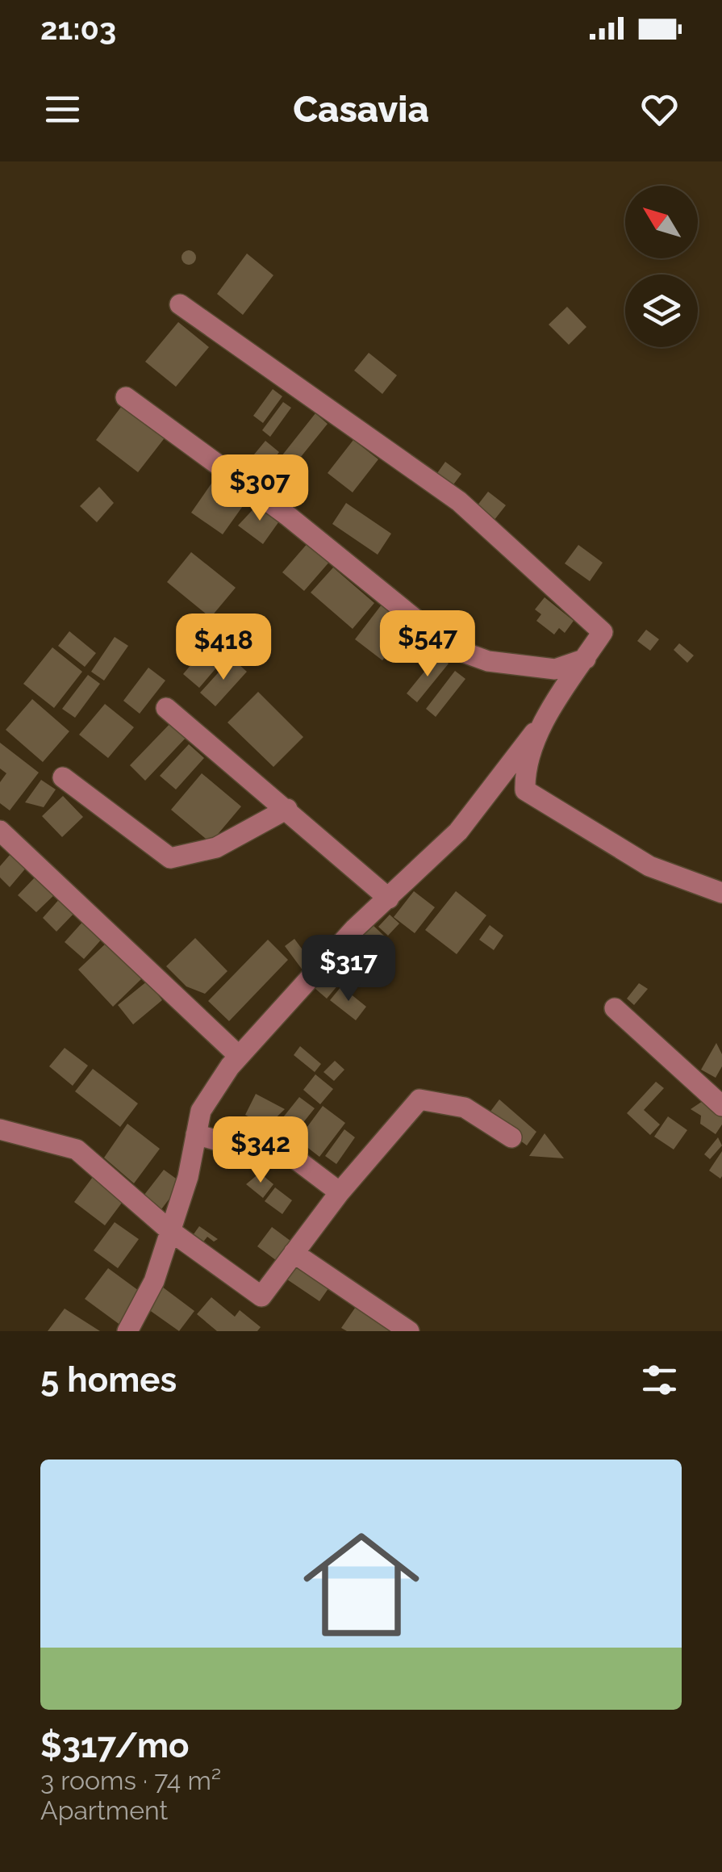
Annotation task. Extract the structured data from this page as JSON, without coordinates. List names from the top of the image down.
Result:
{
  "north": "top left",
  "page": {
    "status": "21:03",
    "header": "Casavia",
    "price": [
      "$307",
      "$547",
      "$418",
      "$317",
      "$342"
    ],
    "heading": "5 homes",
    "list": [
      {
        "name": "$317/mo",
        "note": "3 rooms · 74 m² · Apartment"
      }
    ]
  }
}
